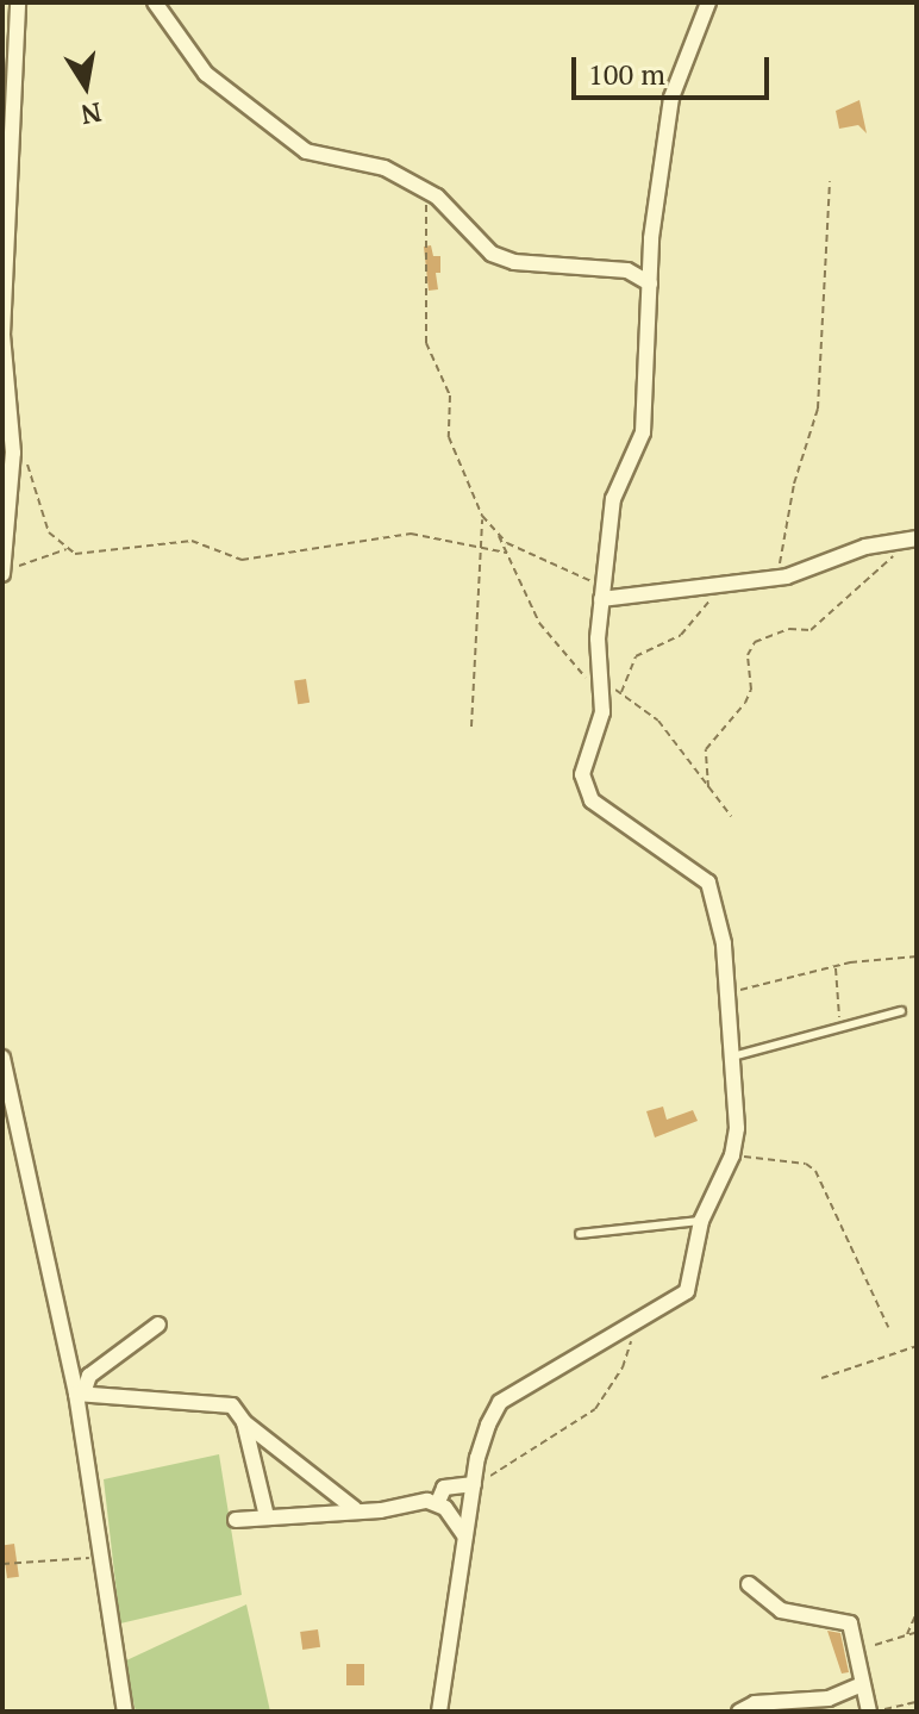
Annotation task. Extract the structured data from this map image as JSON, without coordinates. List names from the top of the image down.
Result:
{
  "scale_bar": "100 m",
  "north": "bottom"
}
